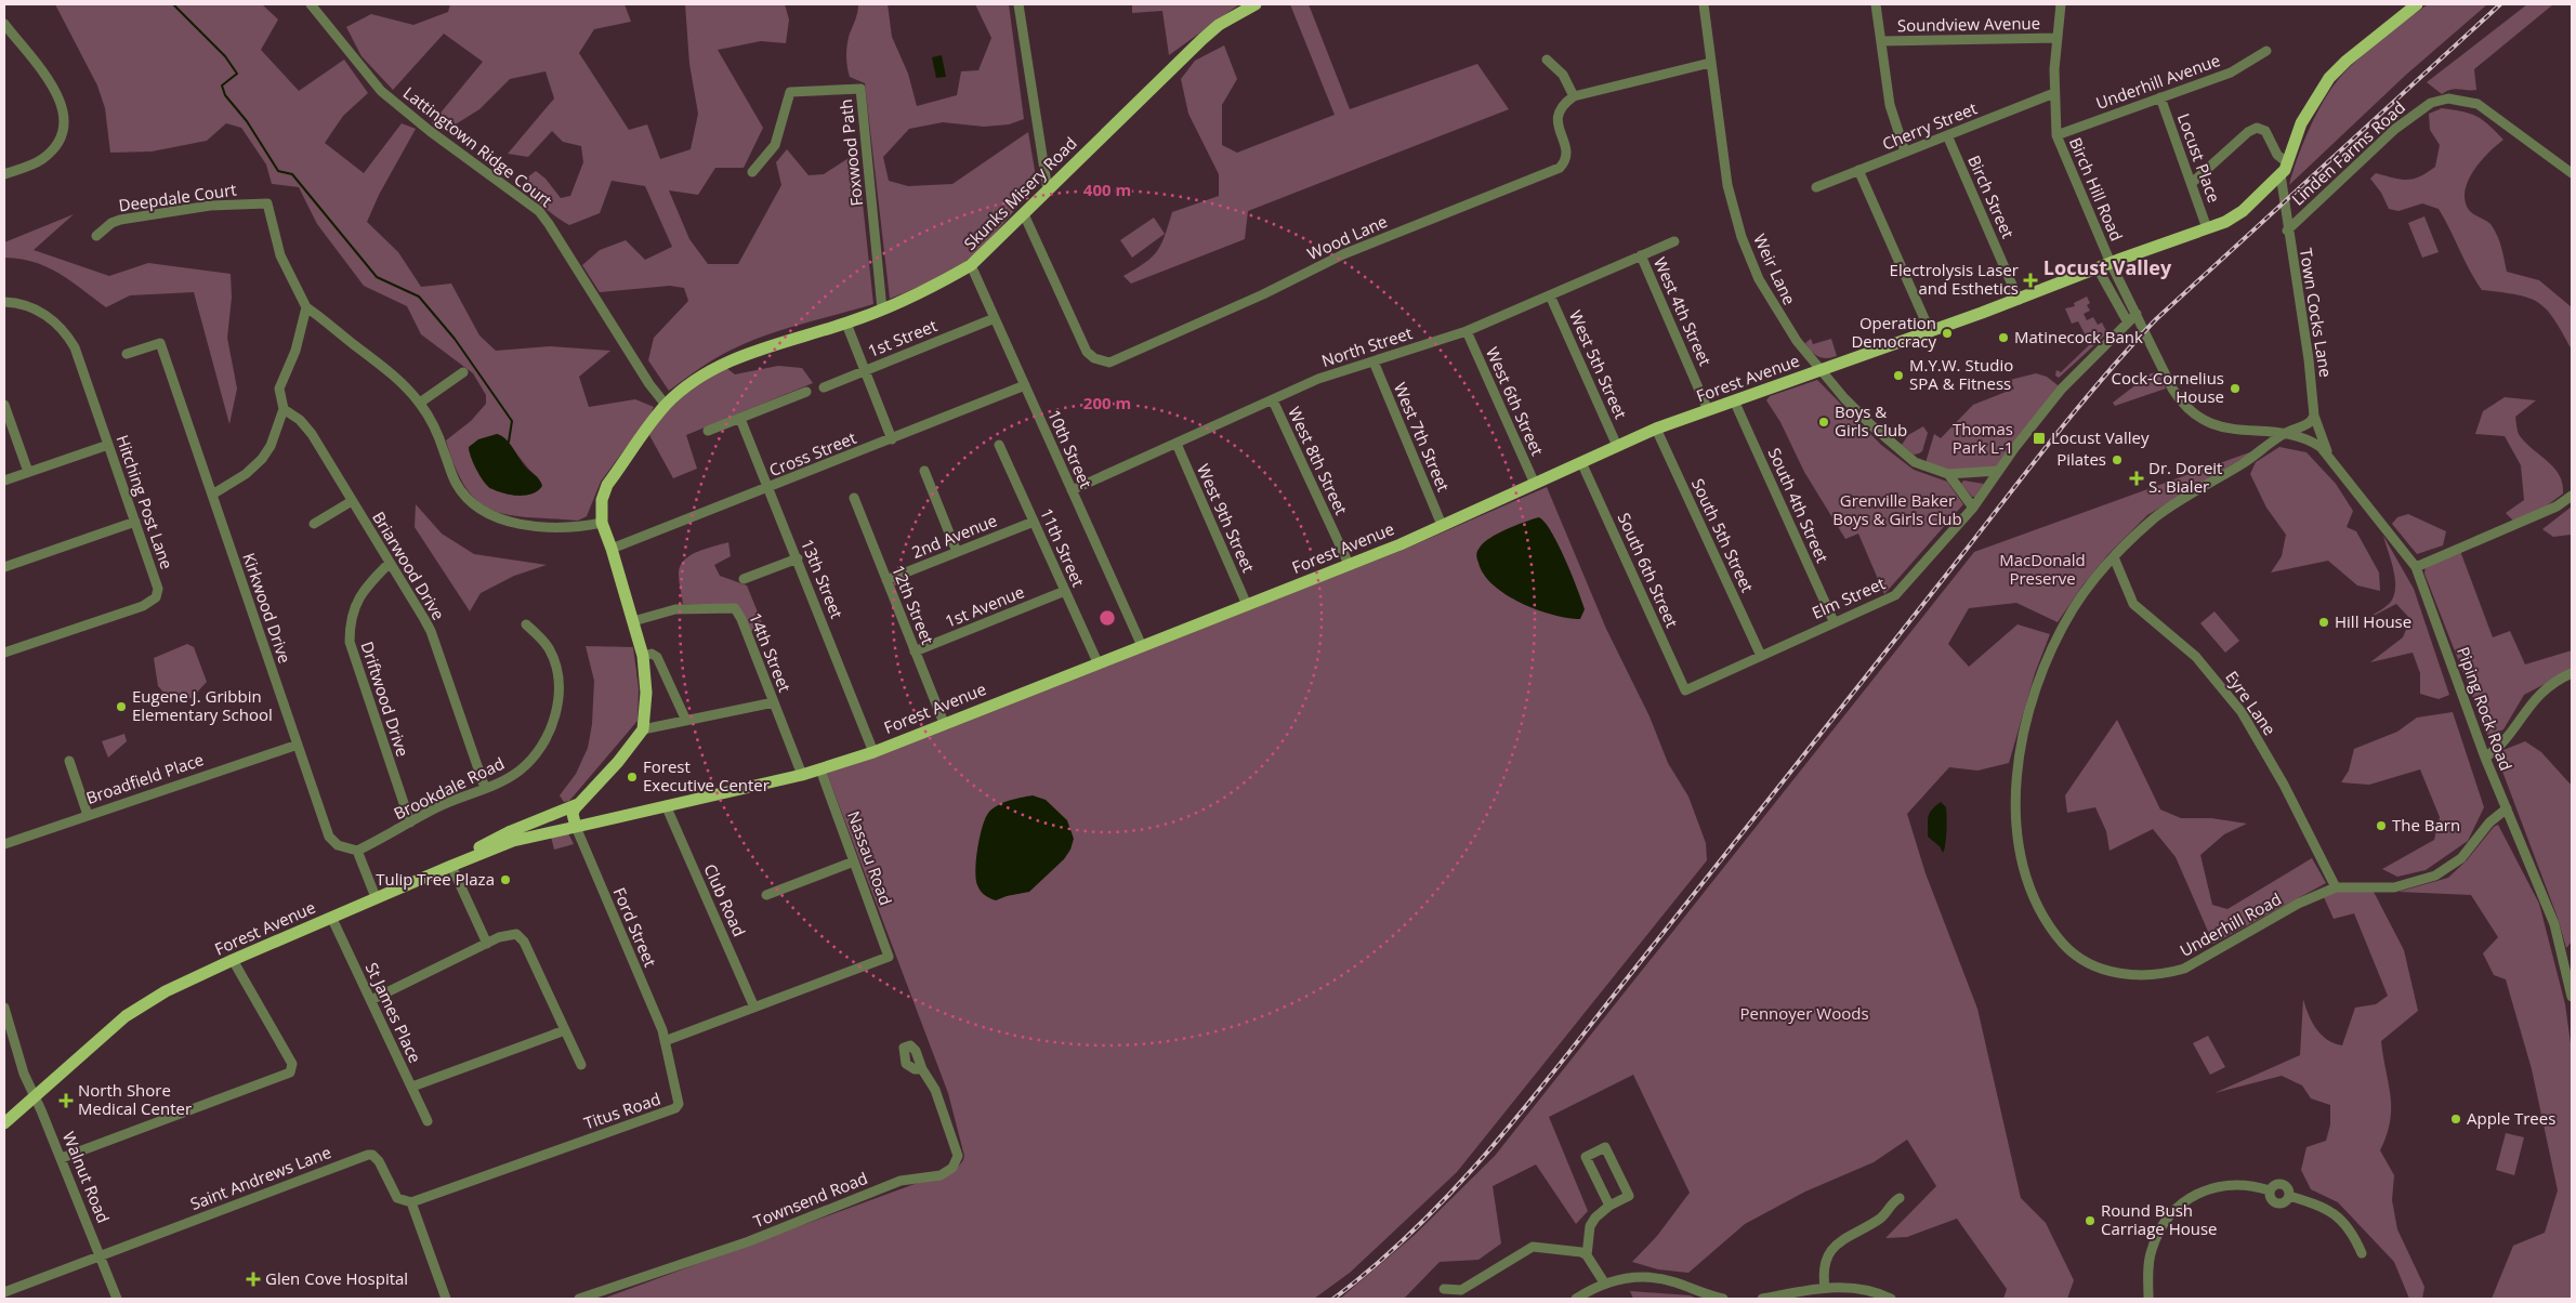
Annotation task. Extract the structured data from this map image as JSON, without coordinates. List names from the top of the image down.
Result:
{
  "streets": {
    "main road": ["Skunks Misery Road", "Forest Avenue"],
    "street": [
      "Soundview Avenue",
      "Underhill Avenue",
      "Cherry Street",
      "Lattingtown Ridge Court",
      "Foxwood Path",
      "Linden Farms Road",
      "Locust Place",
      "Birch Hill Road",
      "Birch Street",
      "Deepdale Court",
      "Wood Lane",
      "Weir Lane",
      "West 4th Street",
      "Town Cocks Lane",
      "1st Street",
      "North Street",
      "West 5th Street",
      "West 6th Street",
      "West 7th Street",
      "10th Street",
      "Cross Street",
      "West 8th Street",
      "Hitching Post Lane",
      "South 4th Street",
      "West 9th Street",
      "South 5th Street",
      "2nd Avenue",
      "11th Street",
      "Briarwood Drive",
      "South 6th Street",
      "13th Street",
      "Elm Street",
      "12th Street",
      "1st Avenue",
      "Kirkwood Drive",
      "14th Street",
      "Driftwood Drive",
      "Eyre Lane",
      "Piping Rock Road",
      "Broadfield Place",
      "Brookdale Road",
      "Nassau Road",
      "Club Road",
      "Underhill Road",
      "Ford Street",
      "St James Place",
      "Titus Road",
      "Walnut Road",
      "Saint Andrews Lane",
      "Townsend Road"
    ]
  },
  "crossings": [
    ["Soundview Avenue", "Birch Hill Road"],
    ["Underhill Avenue", "Locust Place"],
    ["Underhill Avenue", "Birch Hill Road"],
    ["Cherry Street", "Birch Hill Road"],
    ["Cherry Street", "Birch Street"],
    ["Lattingtown Ridge Court", "Skunks Misery Road"],
    ["Foxwood Path", "Skunks Misery Road"],
    ["Linden Farms Road", "Town Cocks Lane"],
    ["Locust Place", "Forest Avenue"],
    ["Birch Hill Road", "Town Cocks Lane"],
    ["Birch Hill Road", "Forest Avenue"],
    ["Birch Hill Road", "Elm Street"],
    ["Birch Hill Road", "Piping Rock Road"],
    ["Birch Hill Road", "Underhill Road"],
    ["Skunks Misery Road", "Wood Lane"],
    ["Skunks Misery Road", "10th Street"],
    ["Birch Street", "Forest Avenue"],
    ["Weir Lane", "Forest Avenue"],
    ["Weir Lane", "Elm Street"],
    ["West 4th Street", "North Street"],
    ["West 4th Street", "Forest Avenue"],
    ["Town Cocks Lane", "Forest Avenue"],
    ["Town Cocks Lane", "Piping Rock Road"],
    ["Town Cocks Lane", "Underhill Road"],
    ["1st Street", "10th Street"],
    ["North Street", "West 5th Street"],
    ["North Street", "West 6th Street"],
    ["North Street", "West 7th Street"],
    ["North Street", "10th Street"],
    ["North Street", "West 8th Street"],
    ["North Street", "West 9th Street"],
    ["West 5th Street", "Forest Avenue"],
    ["Forest Avenue", "West 6th Street"],
    ["Forest Avenue", "West 7th Street"],
    ["Forest Avenue", "10th Street"],
    ["Forest Avenue", "West 8th Street"],
    ["Forest Avenue", "South 4th Street"],
    ["Forest Avenue", "West 9th Street"],
    ["Forest Avenue", "South 5th Street"],
    ["Forest Avenue", "11th Street"],
    ["Forest Avenue", "South 6th Street"],
    ["Forest Avenue", "13th Street"],
    ["Forest Avenue", "12th Street"],
    ["Forest Avenue", "14th Street"],
    ["Forest Avenue", "Nassau Road"],
    ["Forest Avenue", "Club Road"],
    ["Forest Avenue", "Ford Street"],
    ["Forest Avenue", "St James Place"],
    ["Forest Avenue", "Walnut Road"],
    ["10th Street", "Cross Street"],
    ["Cross Street", "13th Street"],
    ["South 4th Street", "Elm Street"],
    ["South 5th Street", "Elm Street"],
    ["2nd Avenue", "11th Street"],
    ["2nd Avenue", "12th Street"],
    ["11th Street", "1st Avenue"],
    ["Briarwood Drive", "Driftwood Drive"],
    ["Briarwood Drive", "Brookdale Road"],
    ["South 6th Street", "Elm Street"],
    ["12th Street", "1st Avenue"],
    ["Kirkwood Drive", "Broadfield Place"],
    ["Kirkwood Drive", "Brookdale Road"],
    ["Driftwood Drive", "Brookdale Road"],
    ["Eyre Lane", "Underhill Road"],
    ["Piping Rock Road", "Underhill Road"],
    ["Nassau Road", "Club Road"],
    ["Ford Street", "Titus Road"],
    ["Titus Road", "Saint Andrews Lane"],
    ["Walnut Road", "Saint Andrews Lane"]
  ],
  "districts": ["Locust Valley"],
  "parks": [
    "Thomas Park L-1",
    "Grenville Baker Boys & Girls Club",
    "MacDonald Preserve",
    "Pennoyer Woods"
  ],
  "places": {
    "health": [
      "Electrolysis Laser and Esthetics",
      "Dr. Doreit S. Bialer",
      "North Shore Medical Center",
      "Glen Cove Hospital"
    ],
    "other": [
      "Operation Democracy",
      "Matinecock Bank",
      "M.Y.W. Studio SPA & Fitness",
      "Cock-Cornelius House",
      "Boys & Girls Club",
      "Pilates",
      "Hill House",
      "Eugene J. Gribbin Elementary School",
      "Forest Executive Center",
      "The Barn",
      "Tulip Tree Plaza",
      "Apple Trees",
      "Round Bush Carriage House"
    ],
    "transit": ["Locust Valley"]
  },
  "rings": ["400 m", "200 m"]
}
